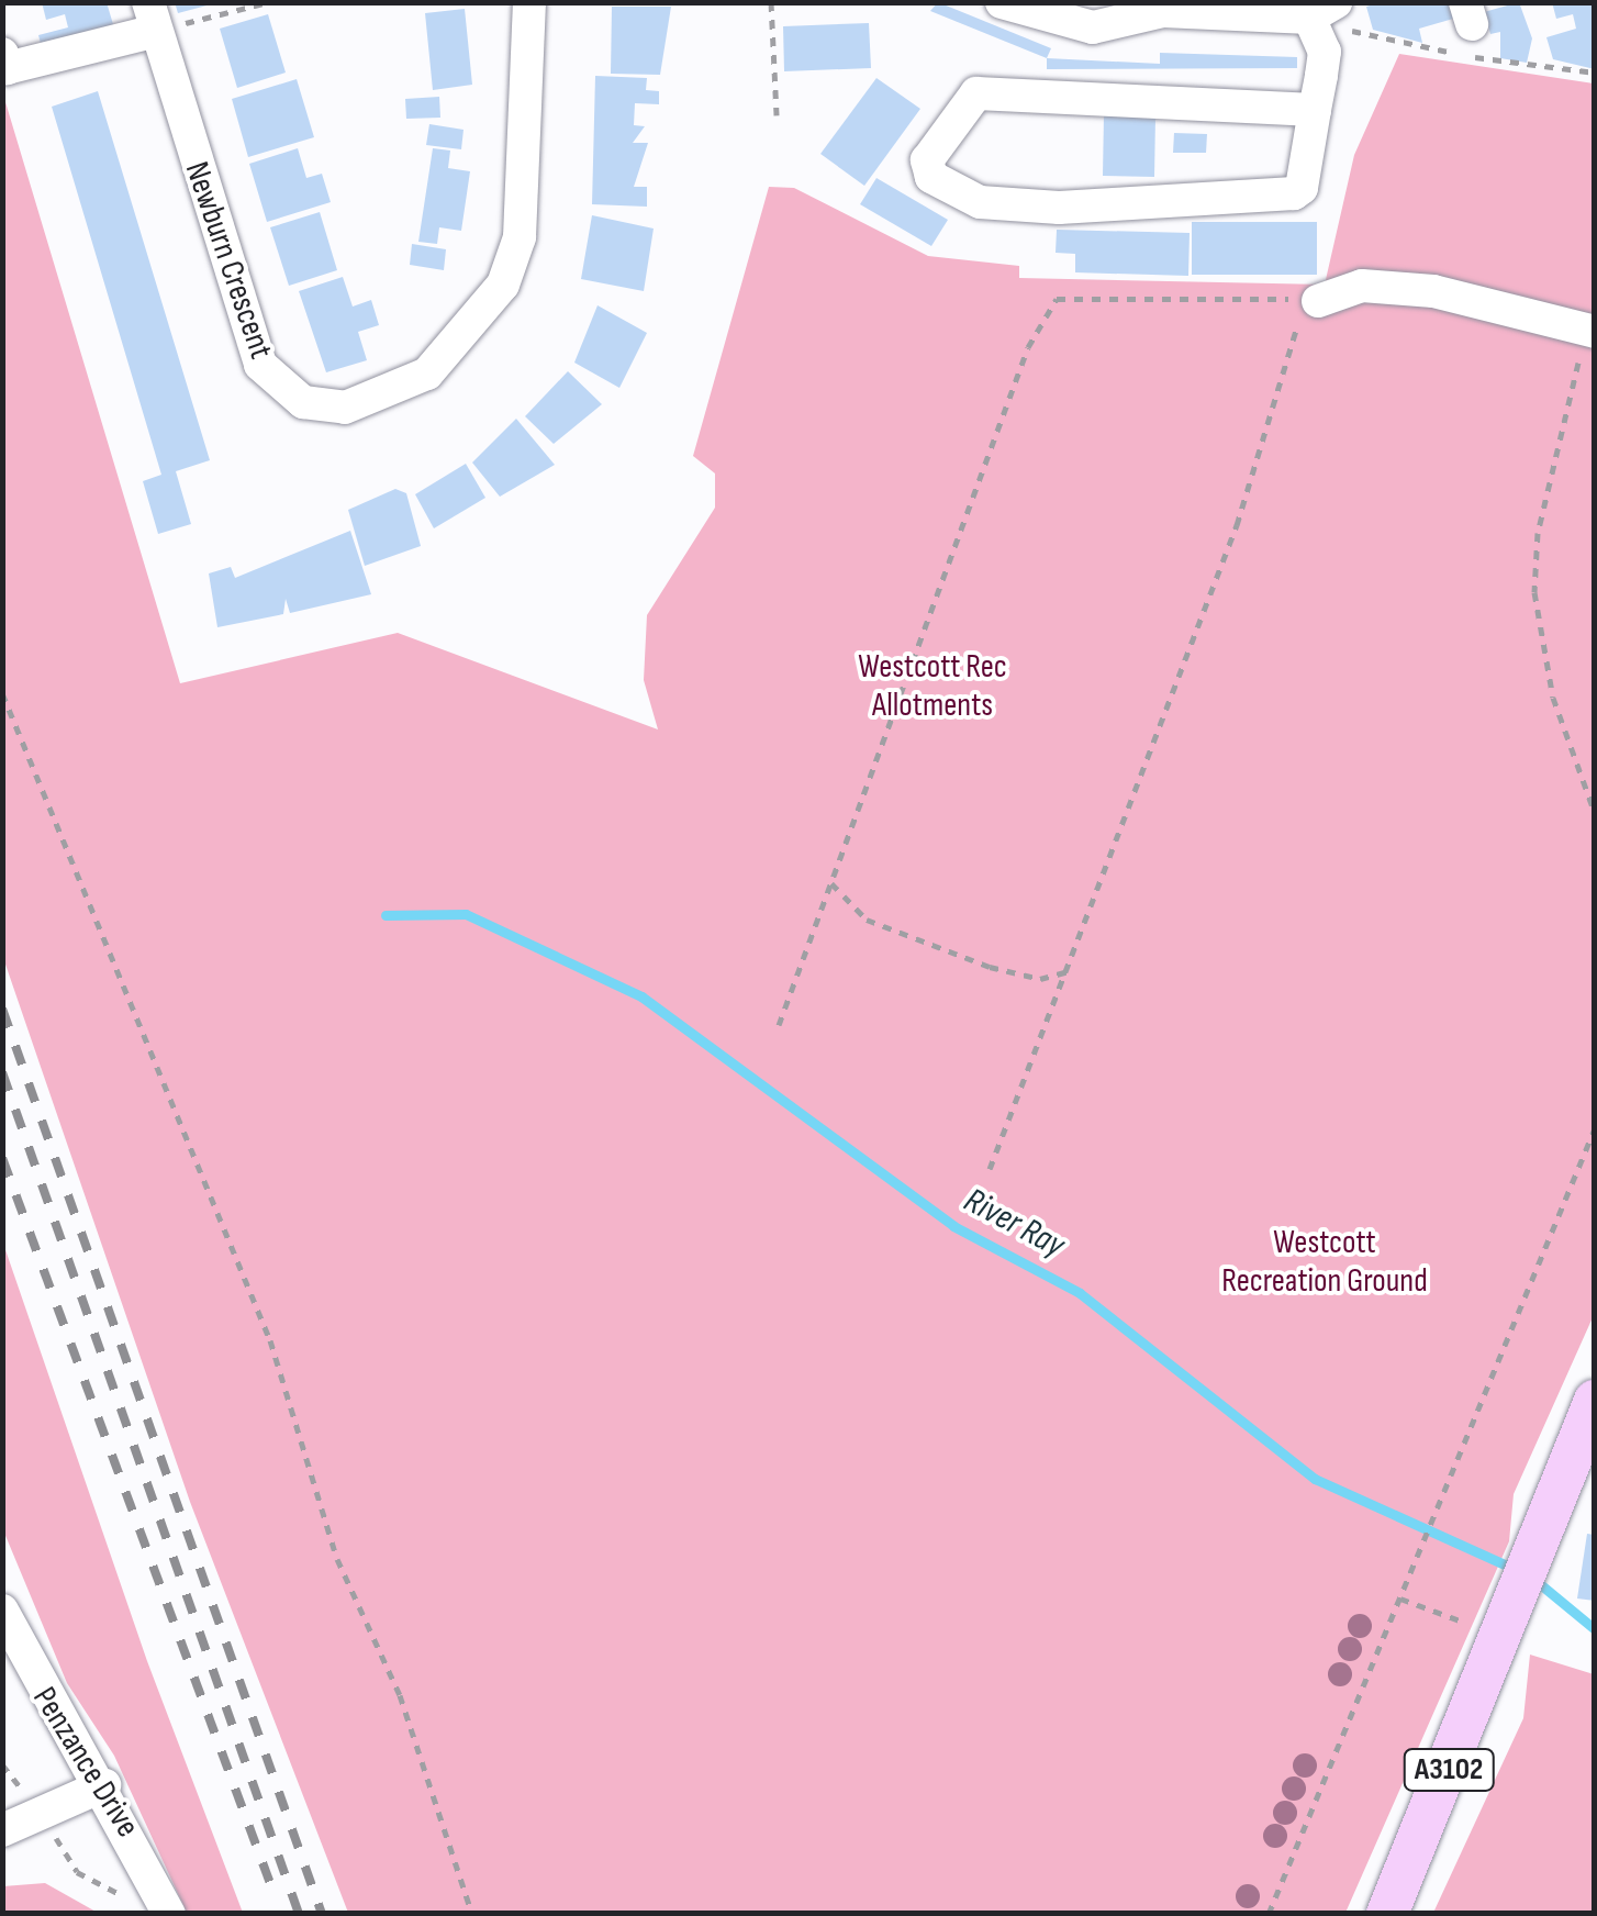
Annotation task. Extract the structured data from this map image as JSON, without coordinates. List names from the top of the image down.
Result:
{
  "streets": {
    "main road": ["A3102"],
    "street": ["Newburn Crescent", "Penzance Drive"]
  },
  "water": ["River Ray"],
  "parks": ["Westcott Rec Allotments", "Westcott Recreation Ground"]
}
